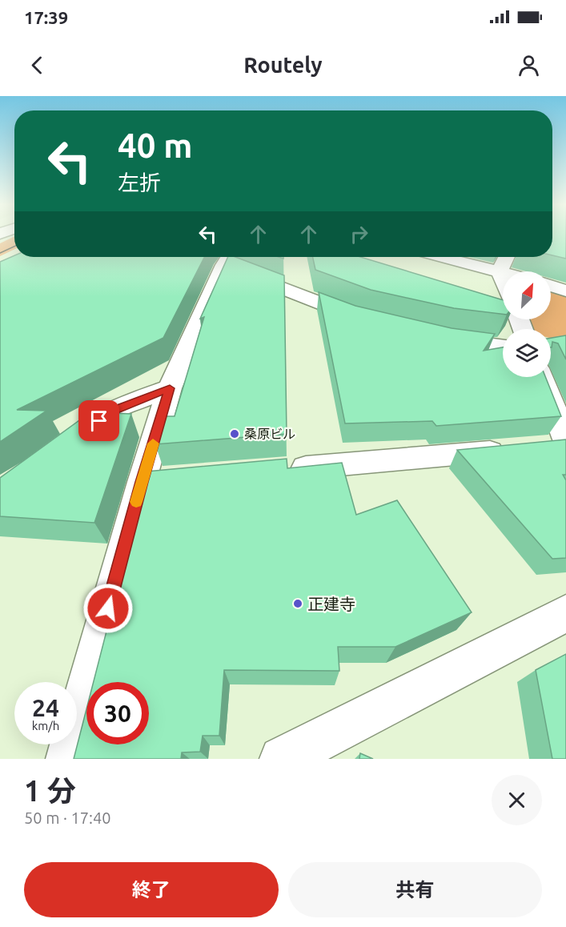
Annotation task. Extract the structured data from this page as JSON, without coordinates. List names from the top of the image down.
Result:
{
  "places": ["桑原ビル", "正建寺"],
  "north": "top right",
  "page": {
    "status": "17:39",
    "header": "Routely",
    "turn": ["40 m", "左折"],
    "speed": "24 km/h",
    "limit": "30",
    "heading": ["1 分", "50 m · 17:40"],
    "buttons": ["終了", "共有"]
  }
}
